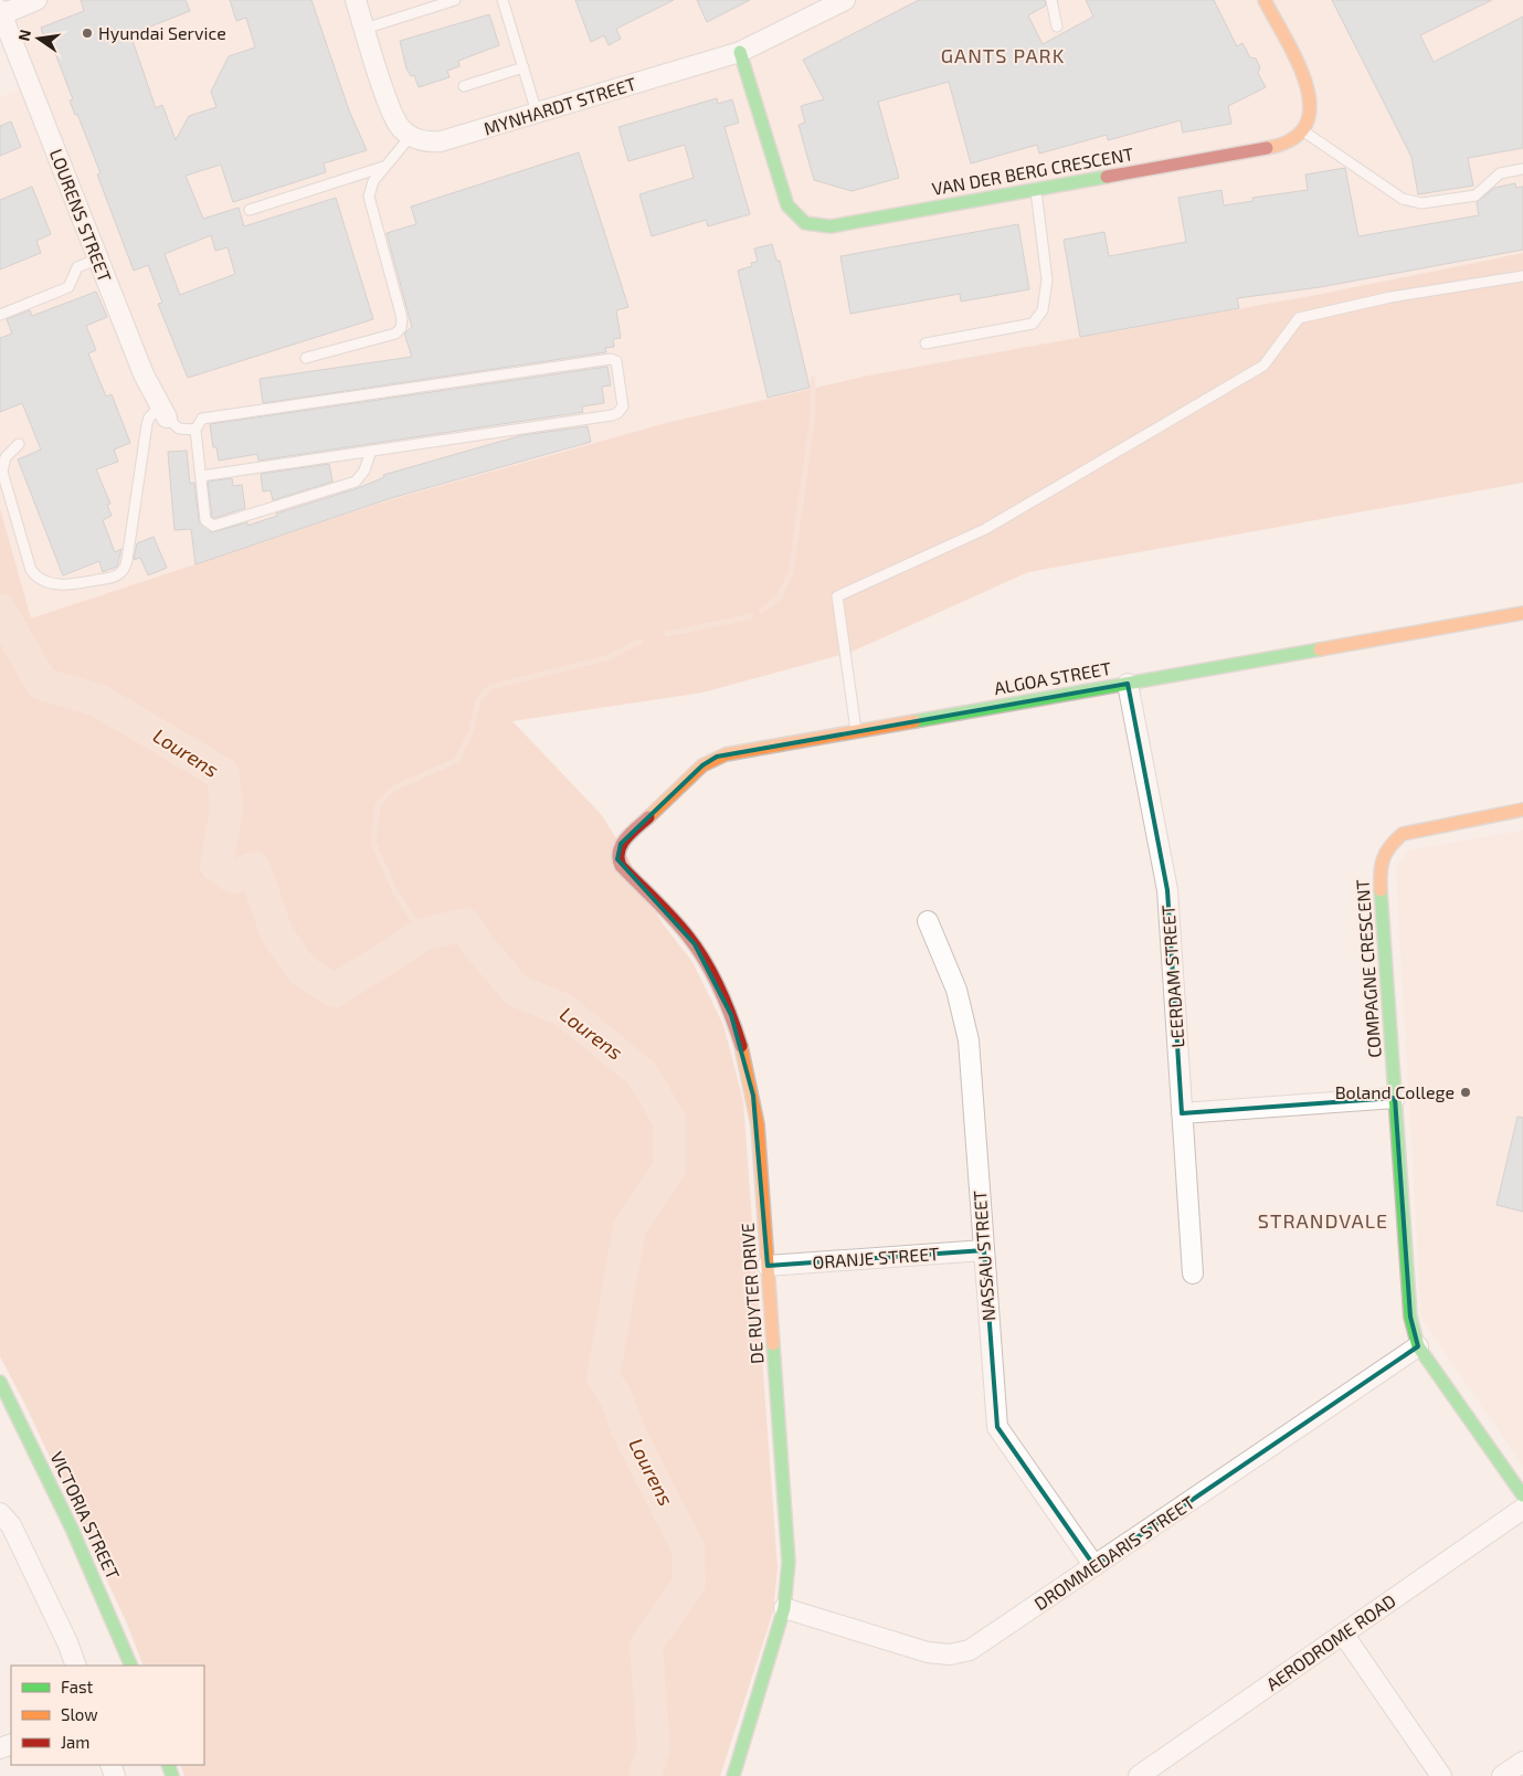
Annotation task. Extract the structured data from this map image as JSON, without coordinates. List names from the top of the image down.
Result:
{
  "streets": {
    "street": [
      "MYNHARDT STREET",
      "VAN DER BERG CRESCENT",
      "LOURENS STREET",
      "ALGOA STREET",
      "COMPAGNE CRESCENT",
      "LEERDAM STREET",
      "NASSAU STREET",
      "ORANJE STREET",
      "DE RUYTER DRIVE",
      "VICTORIA STREET",
      "DROMMEDARIS STREET",
      "AERODROME ROAD"
    ]
  },
  "crossings": [
    ["MYNHARDT STREET", "VAN DER BERG CRESCENT"],
    ["ALGOA STREET", "LEERDAM STREET"],
    ["ALGOA STREET", "DE RUYTER DRIVE"],
    ["COMPAGNE CRESCENT", "DROMMEDARIS STREET"],
    ["NASSAU STREET", "ORANJE STREET"],
    ["NASSAU STREET", "DROMMEDARIS STREET"],
    ["ORANJE STREET", "DE RUYTER DRIVE"],
    ["DE RUYTER DRIVE", "DROMMEDARIS STREET"]
  ],
  "districts": ["GANTS PARK", "STRANDVALE"],
  "water": ["Lourens"],
  "places": ["Hyundai Service", "Boland College"],
  "legend": ["Fast", "Slow", "Jam"],
  "north": "left"
}
